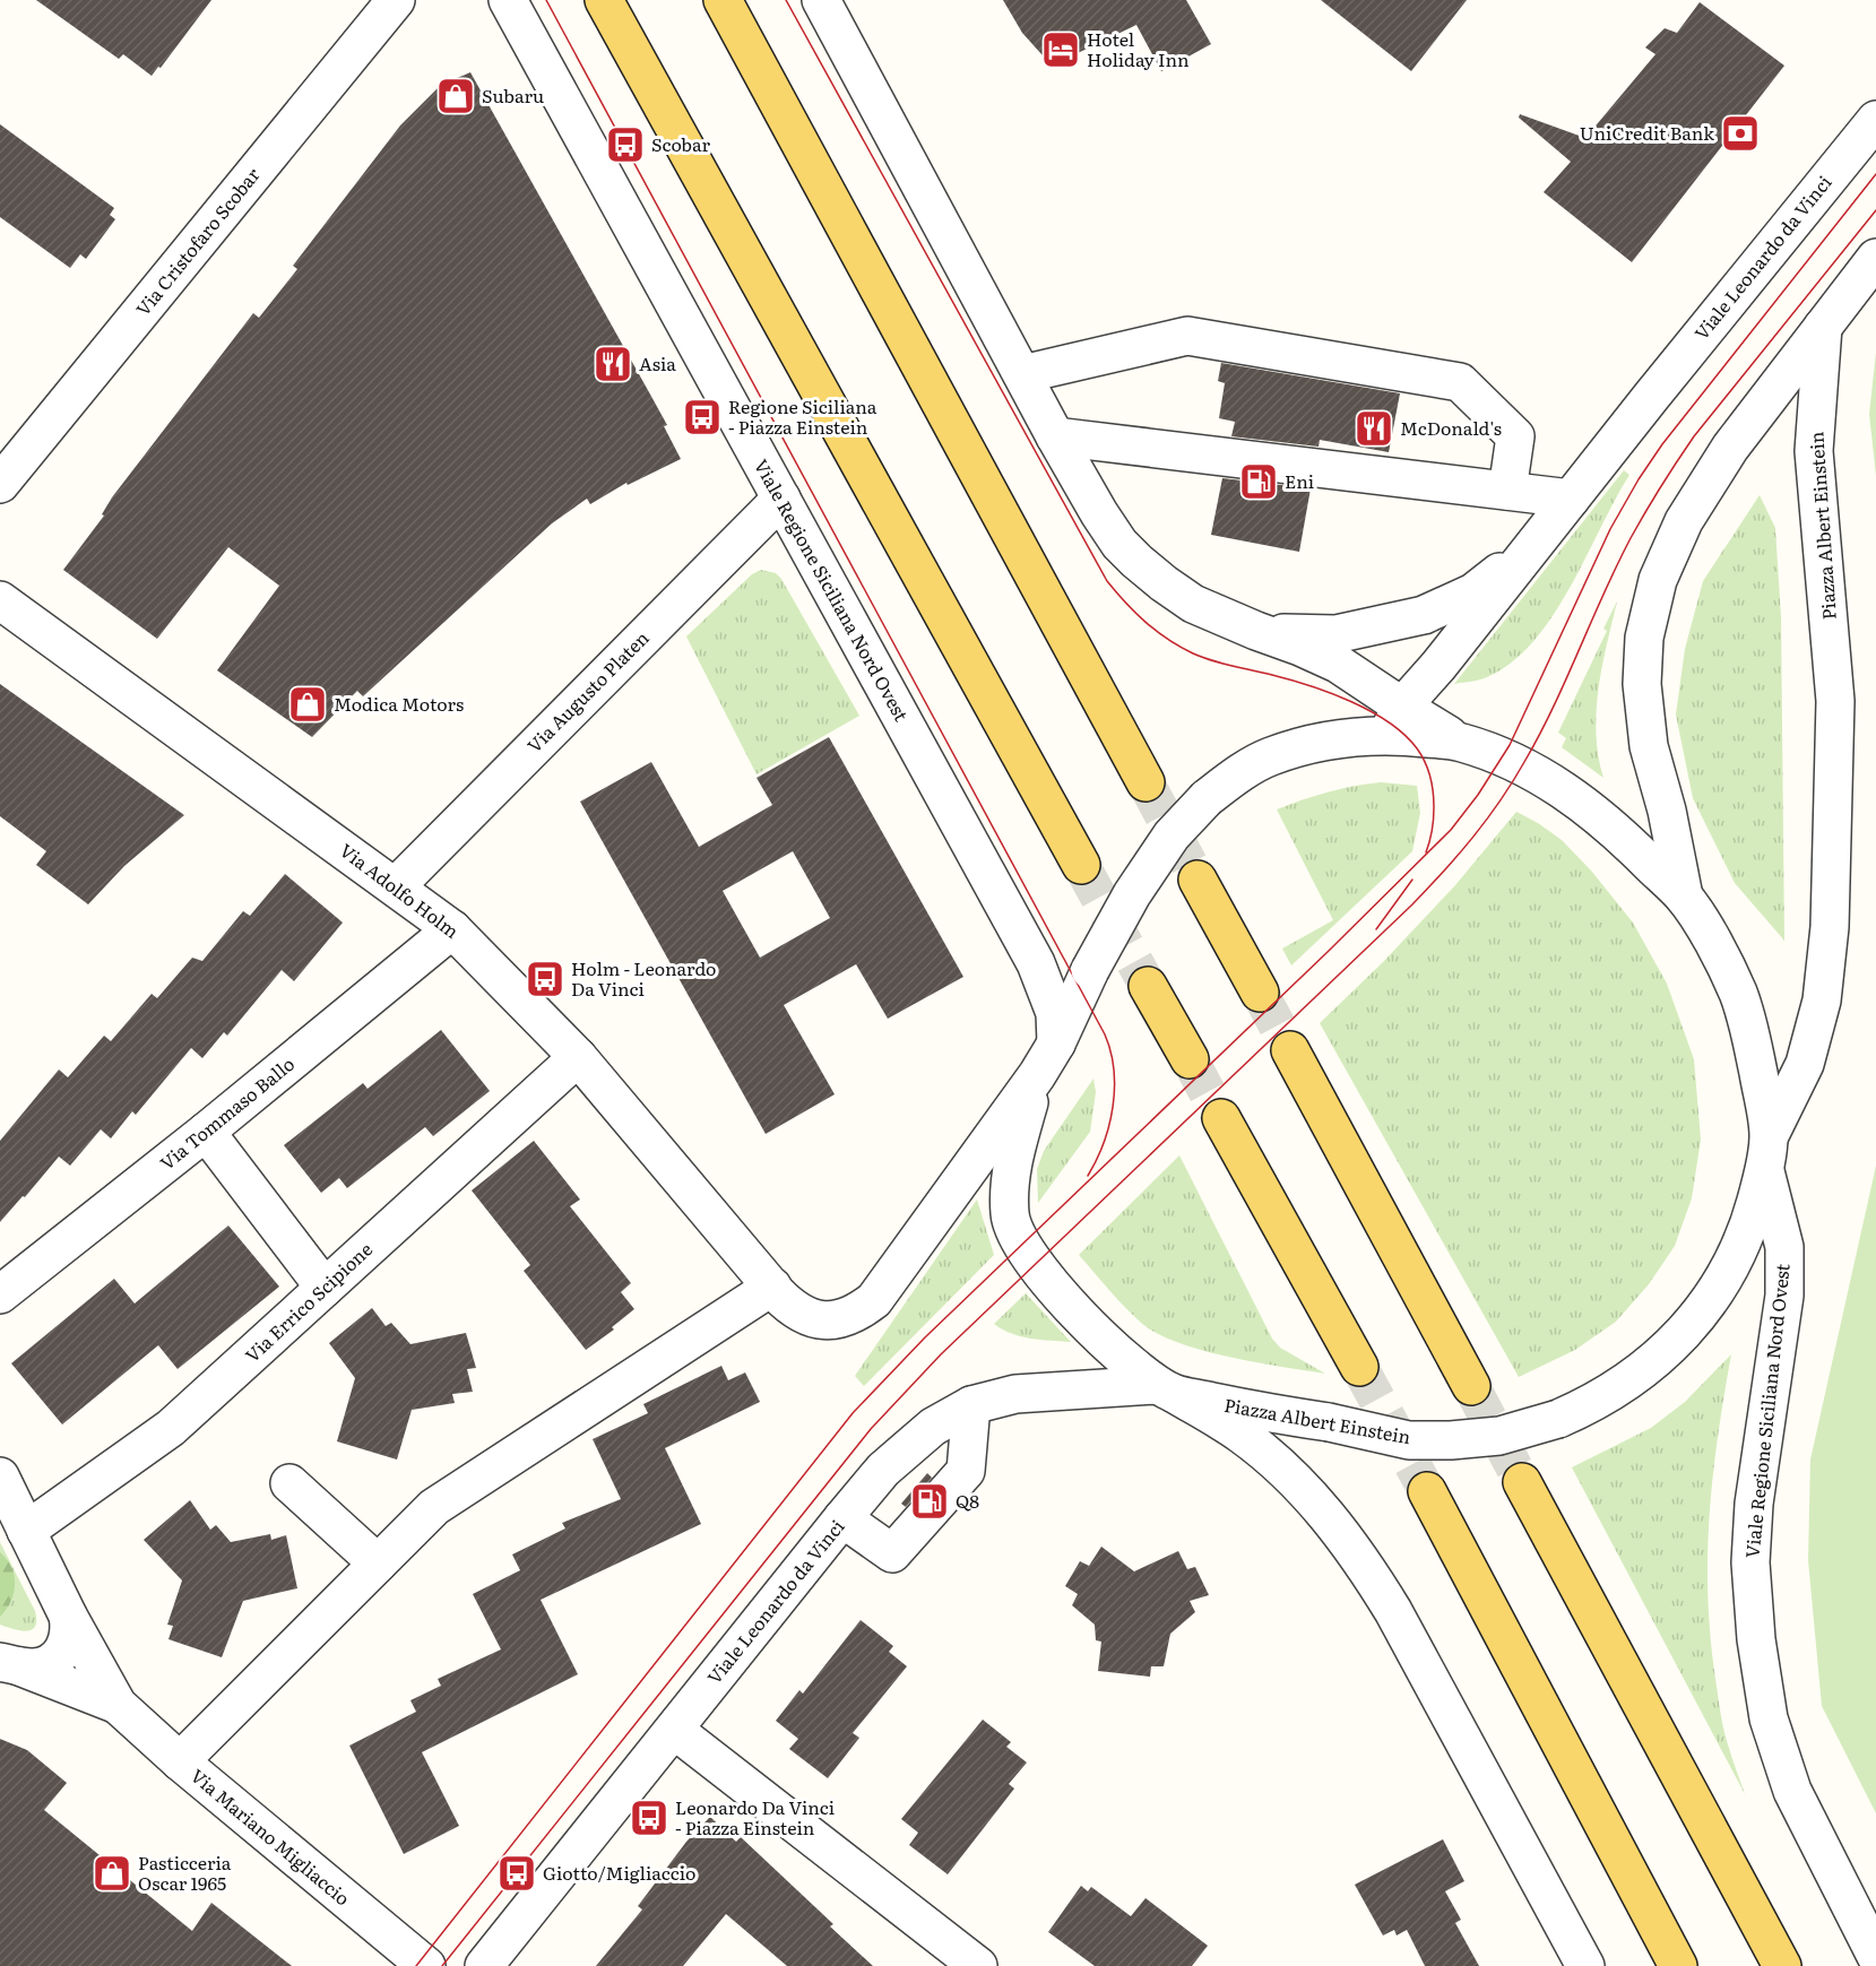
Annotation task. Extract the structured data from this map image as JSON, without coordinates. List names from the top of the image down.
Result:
{
  "streets": {
    "street": [
      "Via Cristofaro Scobar",
      "Viale Leonardo da Vinci",
      "Piazza Albert Einstein",
      "Viale Regione Siciliana Nord Ovest",
      "Via Augusto Platen",
      "Via Adolfo Holm",
      "Via Tommaso Ballo",
      "Via Errico Scipione",
      "Via Mariano Migliaccio"
    ]
  },
  "crossings": [
    ["Viale Leonardo da Vinci", "Piazza Albert Einstein"],
    ["Piazza Albert Einstein", "Viale Regione Siciliana Nord Ovest"],
    ["Piazza Albert Einstein", "Via Adolfo Holm"],
    ["Viale Regione Siciliana Nord Ovest", "Via Augusto Platen"],
    ["Via Augusto Platen", "Via Adolfo Holm"],
    ["Via Adolfo Holm", "Via Tommaso Ballo"],
    ["Via Adolfo Holm", "Via Errico Scipione"]
  ],
  "places": {
    "hotel": ["Hotel Holiday Inn"],
    "shop": ["Subaru", "Modica Motors", "Pasticceria Oscar 1965"],
    "bank": ["UniCredit Bank"],
    "bus stop": [
      "Scobar",
      "Regione Siciliana - Piazza Einstein",
      "Holm - Leonardo Da Vinci",
      "Leonardo Da Vinci - Piazza Einstein",
      "Giotto/Migliaccio"
    ],
    "restaurant": ["Asia", "McDonald's"],
    "fuel station": ["Eni", "Q8"]
  }
}
